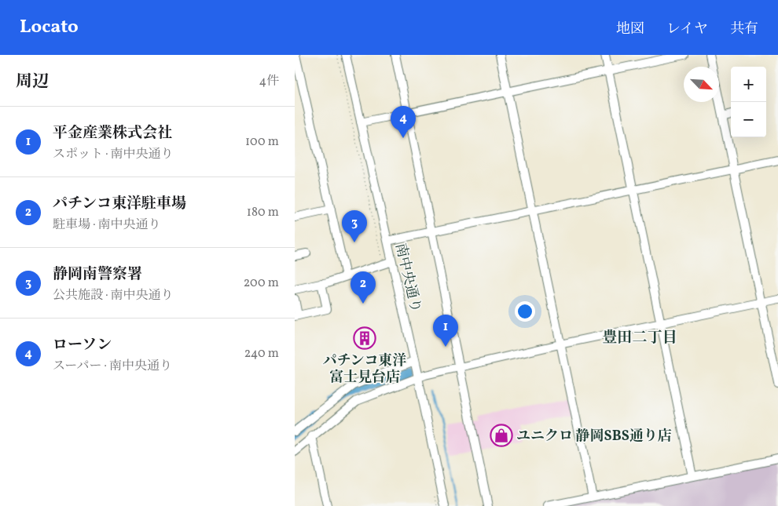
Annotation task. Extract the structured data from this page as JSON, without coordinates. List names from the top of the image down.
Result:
{
  "streets": {
    "street": ["南中央通り"]
  },
  "districts": ["豊田二丁目"],
  "places": {
    "building": ["パチンコ東洋 富士見台店"],
    "shop": ["ユニクロ 静岡SBS通り店"]
  },
  "north": "bottom right",
  "page": {
    "header": "Locato",
    "nav": ["地図", "レイヤ", "共有"],
    "heading": ["周辺", "4件"],
    "map_buttons": ["+", "−"],
    "list": [
      {
        "mark": "1",
        "name": "平金産業株式会社",
        "note": "スポット · 南中央通り",
        "value": "100 m"
      },
      {
        "mark": "2",
        "name": "パチンコ東洋駐車場",
        "note": "駐車場 · 南中央通り",
        "value": "180 m"
      },
      {
        "mark": "3",
        "name": "静岡南警察署",
        "note": "公共施設 · 南中央通り",
        "value": "200 m"
      },
      {
        "mark": "4",
        "name": "ローソン",
        "note": "スーパー · 南中央通り",
        "value": "240 m"
      }
    ],
    "pins": [
      "4",
      "3",
      "2",
      "1"
    ]
  }
}
